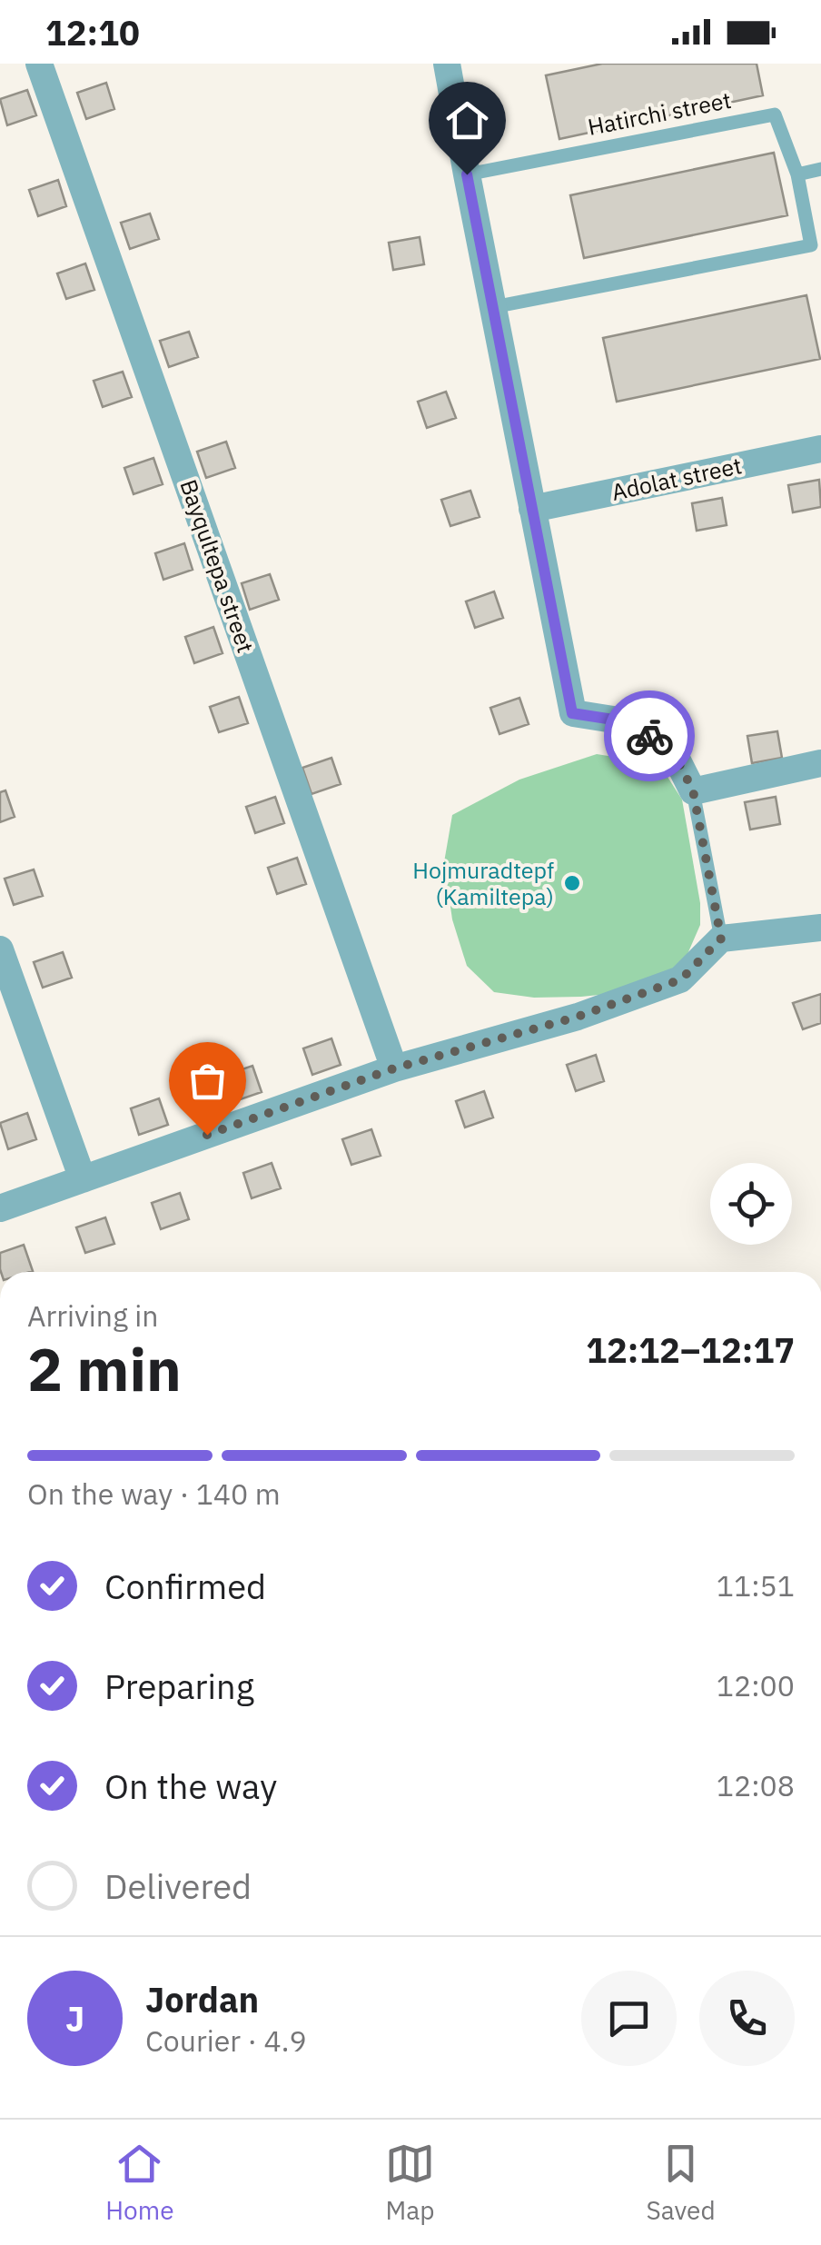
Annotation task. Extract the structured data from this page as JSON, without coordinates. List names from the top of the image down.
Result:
{
  "streets": {
    "street": ["Adolat street", "Bayqultepa street"],
    "lane": ["Hatirchi street"]
  },
  "places": ["Hojmuradtepf (Kamiltepa)"],
  "page": {
    "status": "12:10",
    "heading": ["2 min", "Arriving in", "12:12–12:17"],
    "panel": ["Jordan", "Courier · 4.9"],
    "bar": "On the way · 140 m",
    "list": [
      ["Confirmed", "11:51"],
      ["Preparing", "12:00"],
      ["On the way", "12:08"],
      "Delivered"
    ],
    "round": "J",
    "tabs": ["Home", "Map", "Saved"]
  }
}
